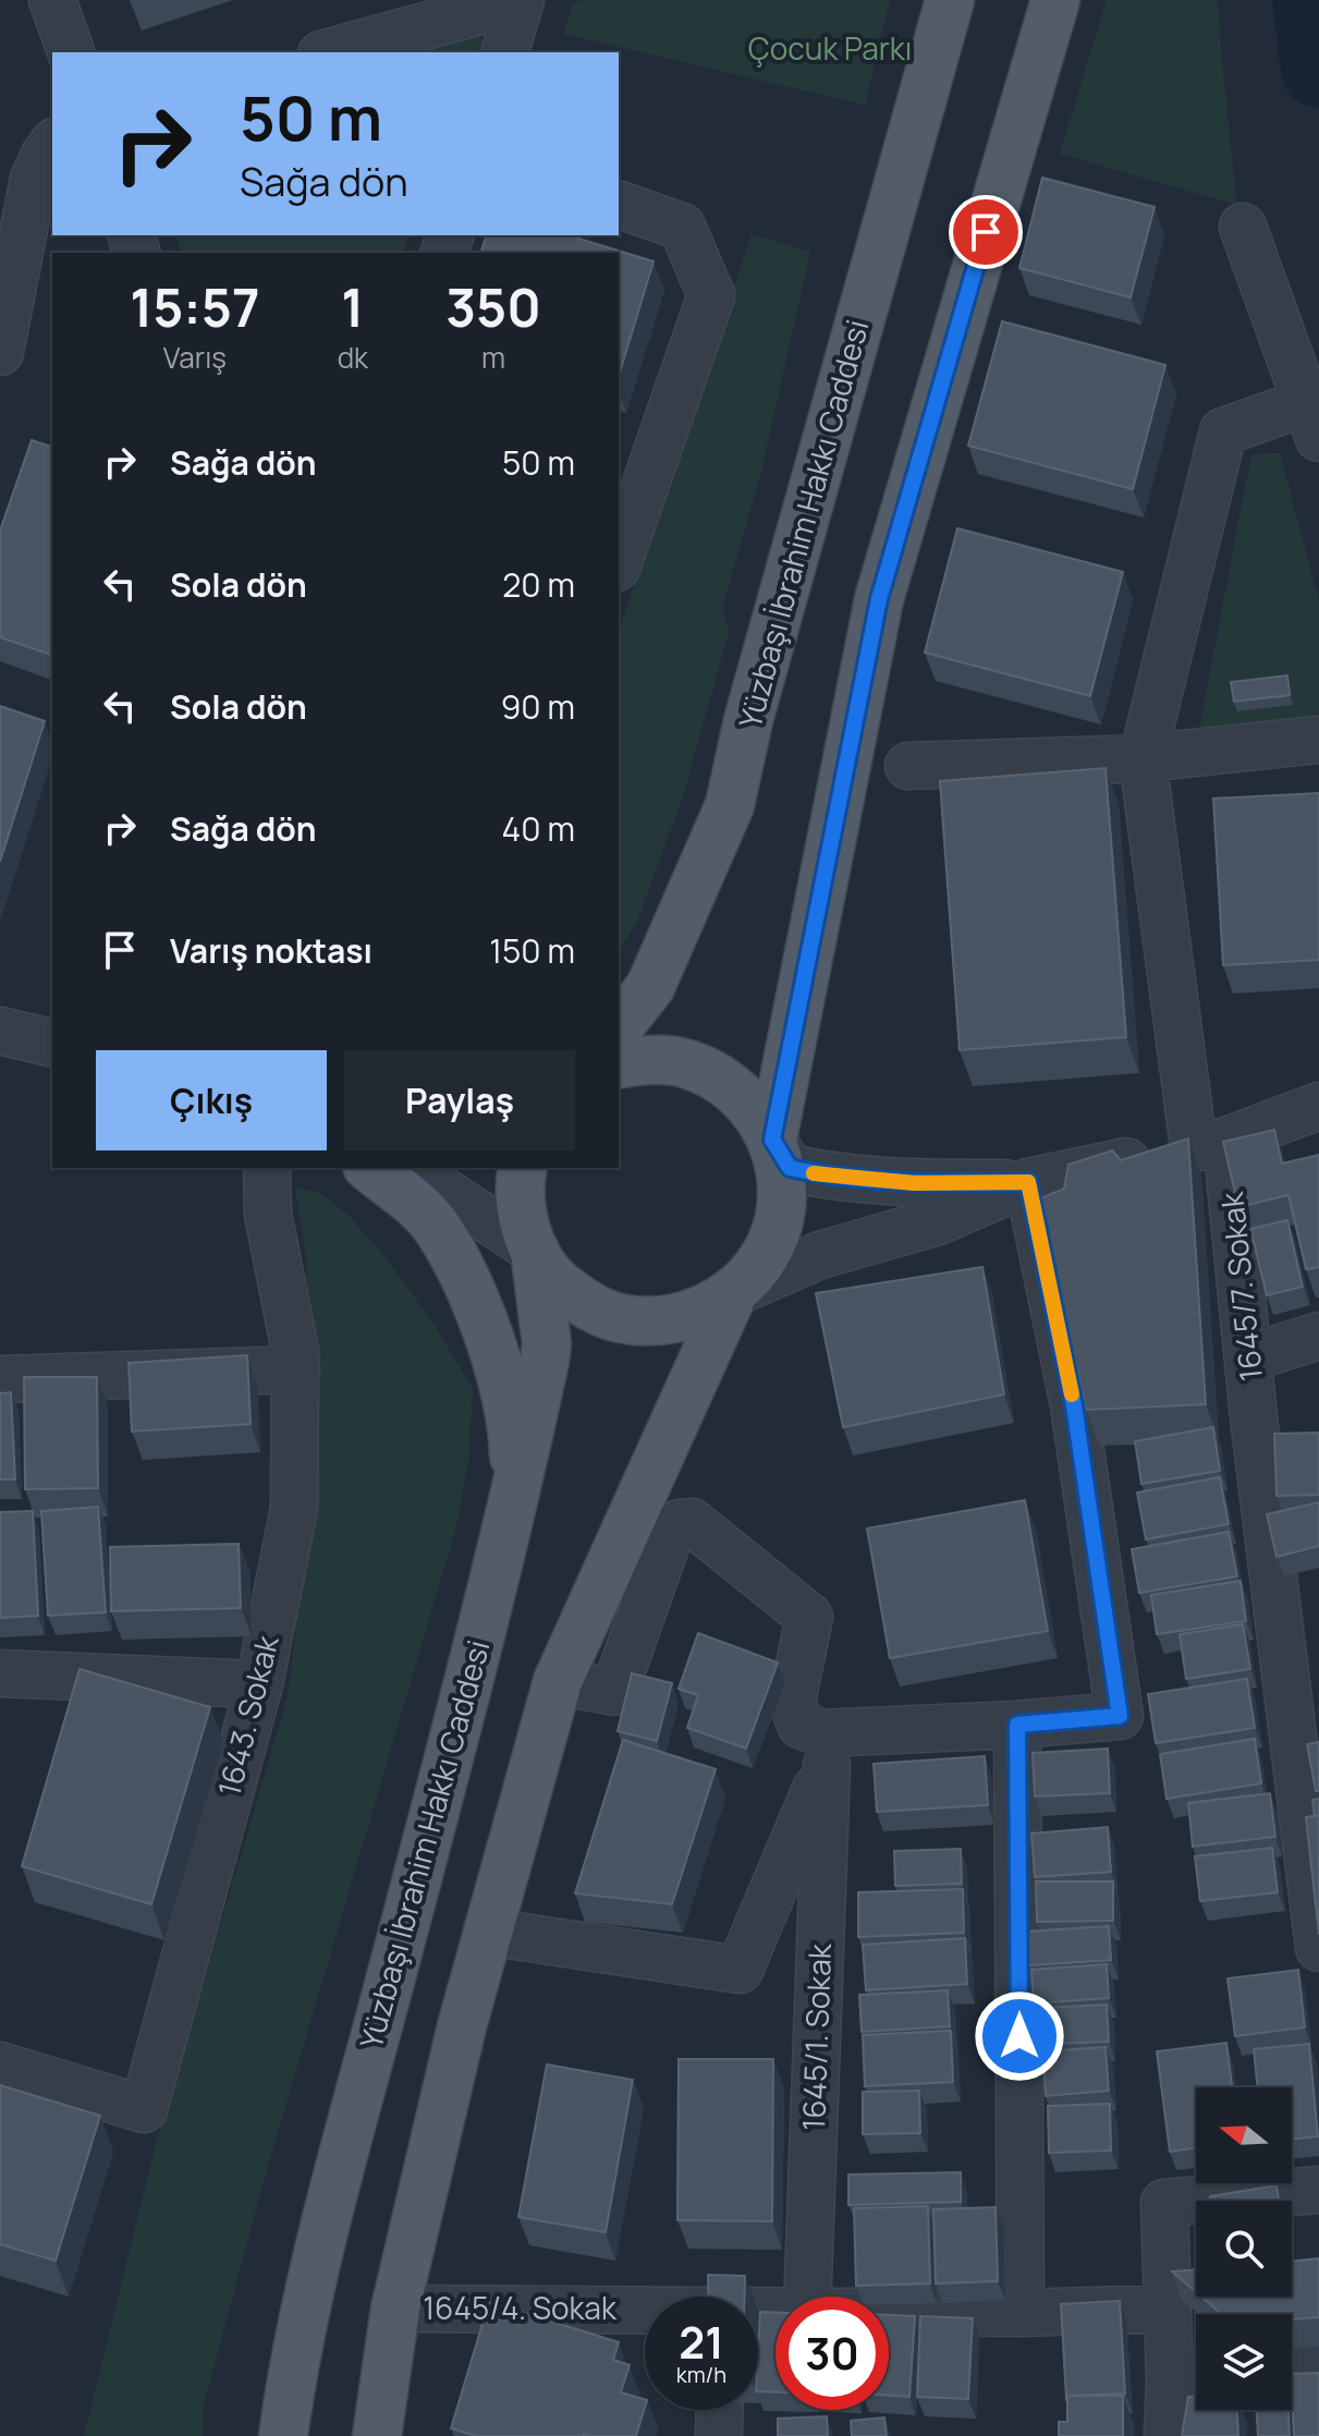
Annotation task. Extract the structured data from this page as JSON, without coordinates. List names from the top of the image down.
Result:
{
  "streets": {
    "main road": ["Yüzbaşı İbrahim Hakkı Caddesi"],
    "street": [
      "1645/7. Sokak",
      "1643. Sokak",
      "1645/1. Sokak",
      "1645/4. Sokak"
    ]
  },
  "parks": ["Çocuk Parkı"],
  "north": "left",
  "page": {
    "turn": ["50 m", "Sağa dön"],
    "eta": [
      "15:57",
      "Varış",
      "1",
      "dk",
      "350",
      "m"
    ],
    "list": [
      {
        "name": "Sağa dön",
        "value": "50 m"
      },
      {
        "name": "Sola dön",
        "value": "20 m"
      },
      {
        "name": "Sola dön",
        "value": "90 m"
      },
      {
        "name": "Sağa dön",
        "value": "40 m"
      },
      {
        "name": "Varış noktası",
        "value": "150 m"
      }
    ],
    "buttons": ["Çıkış", "Paylaş"],
    "speed": "21 km/h",
    "limit": "30"
  }
}
